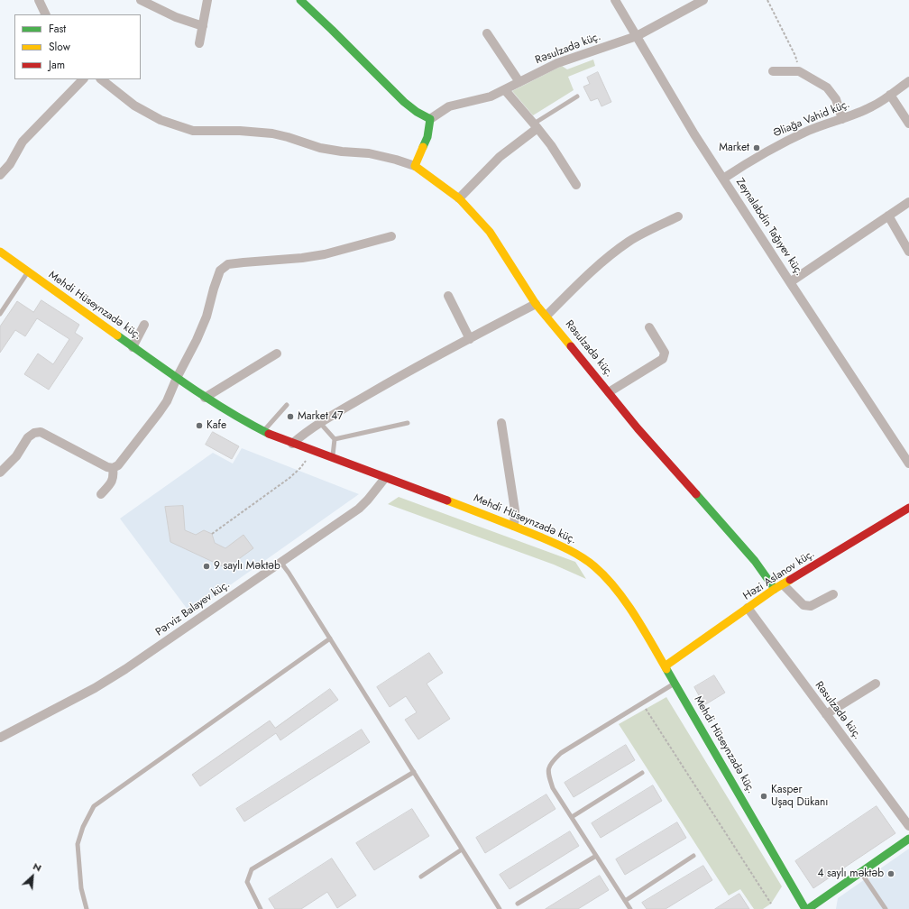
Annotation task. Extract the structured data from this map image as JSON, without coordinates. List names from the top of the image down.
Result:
{
  "streets": {
    "main road": ["Rəsulzadə küç.", "Mehdi Hüseynzadə küç.", "Həzi Aslanov küç."],
    "street": ["Əliağa Vahid küç.", "Zeynalabdin Tağıyev küç.", "Pərviz Balayev küç."]
  },
  "crossings": [
    ["Rəsulzadə küç.", "Zeynalabdin Tağıyev küç."],
    ["Rəsulzadə küç.", "Həzi Aslanov küç."],
    ["Əliağa Vahid küç.", "Zeynalabdin Tağıyev küç."],
    ["Mehdi Hüseynzadə küç.", "Həzi Aslanov küç."],
    ["Mehdi Hüseynzadə küç.", "Pərviz Balayev küç."]
  ],
  "places": [
    "Market",
    "Market 47",
    "Kafe",
    "9 saylı Məktəb",
    "Kasper Uşaq Dükanı",
    "4 saylı məktəb"
  ],
  "legend": ["Fast", "Slow", "Jam"],
  "north": "top right"
}
